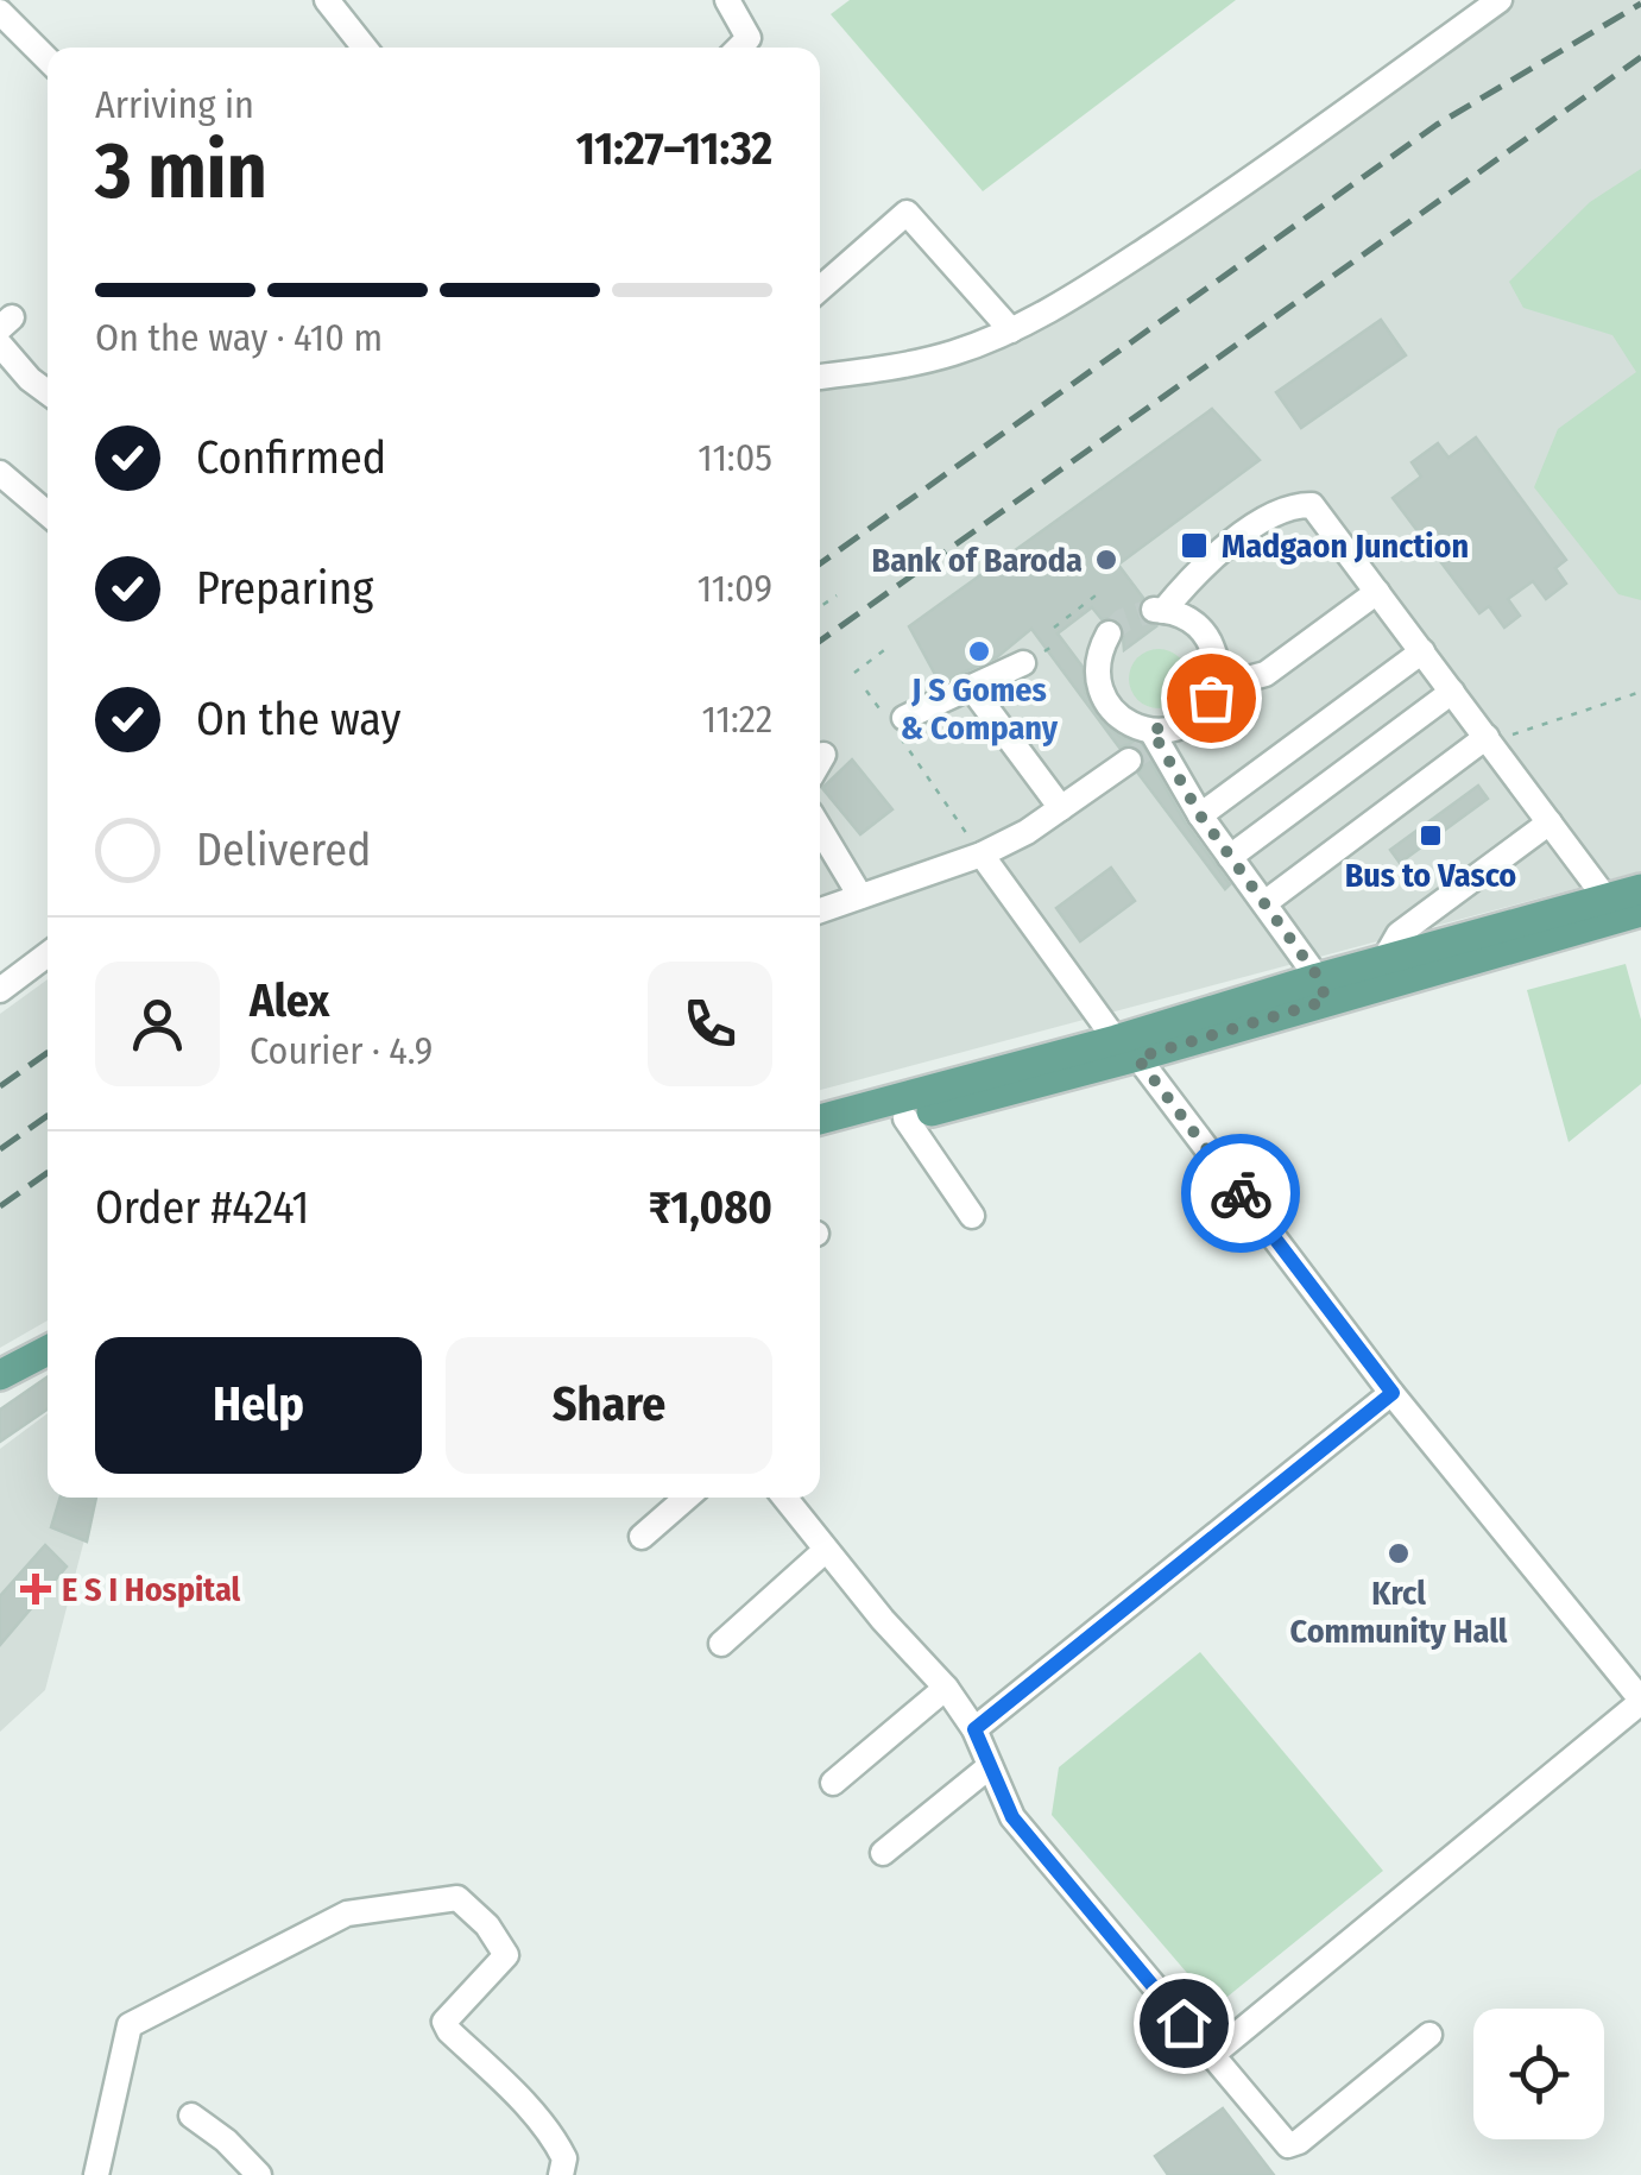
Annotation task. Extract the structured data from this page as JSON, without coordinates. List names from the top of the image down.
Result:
{
  "places": {
    "transit": ["Madgaon Junction", "Bus to Vasco"],
    "other": ["Bank of Baroda", "J S Gomes & Company", "Krcl Community Hall"],
    "health": ["E S I Hospital"]
  },
  "page": {
    "heading": ["3 min", "Arriving in", "11:27–11:32"],
    "panel": [
      "Alex",
      "Courier · 4.9",
      "Order #4241",
      "₹1,080"
    ],
    "bar": "On the way · 410 m",
    "list": [
      ["Confirmed", "11:05"],
      ["Preparing", "11:09"],
      ["On the way", "11:22"],
      "Delivered"
    ],
    "buttons": ["Help", "Share"]
  }
}
